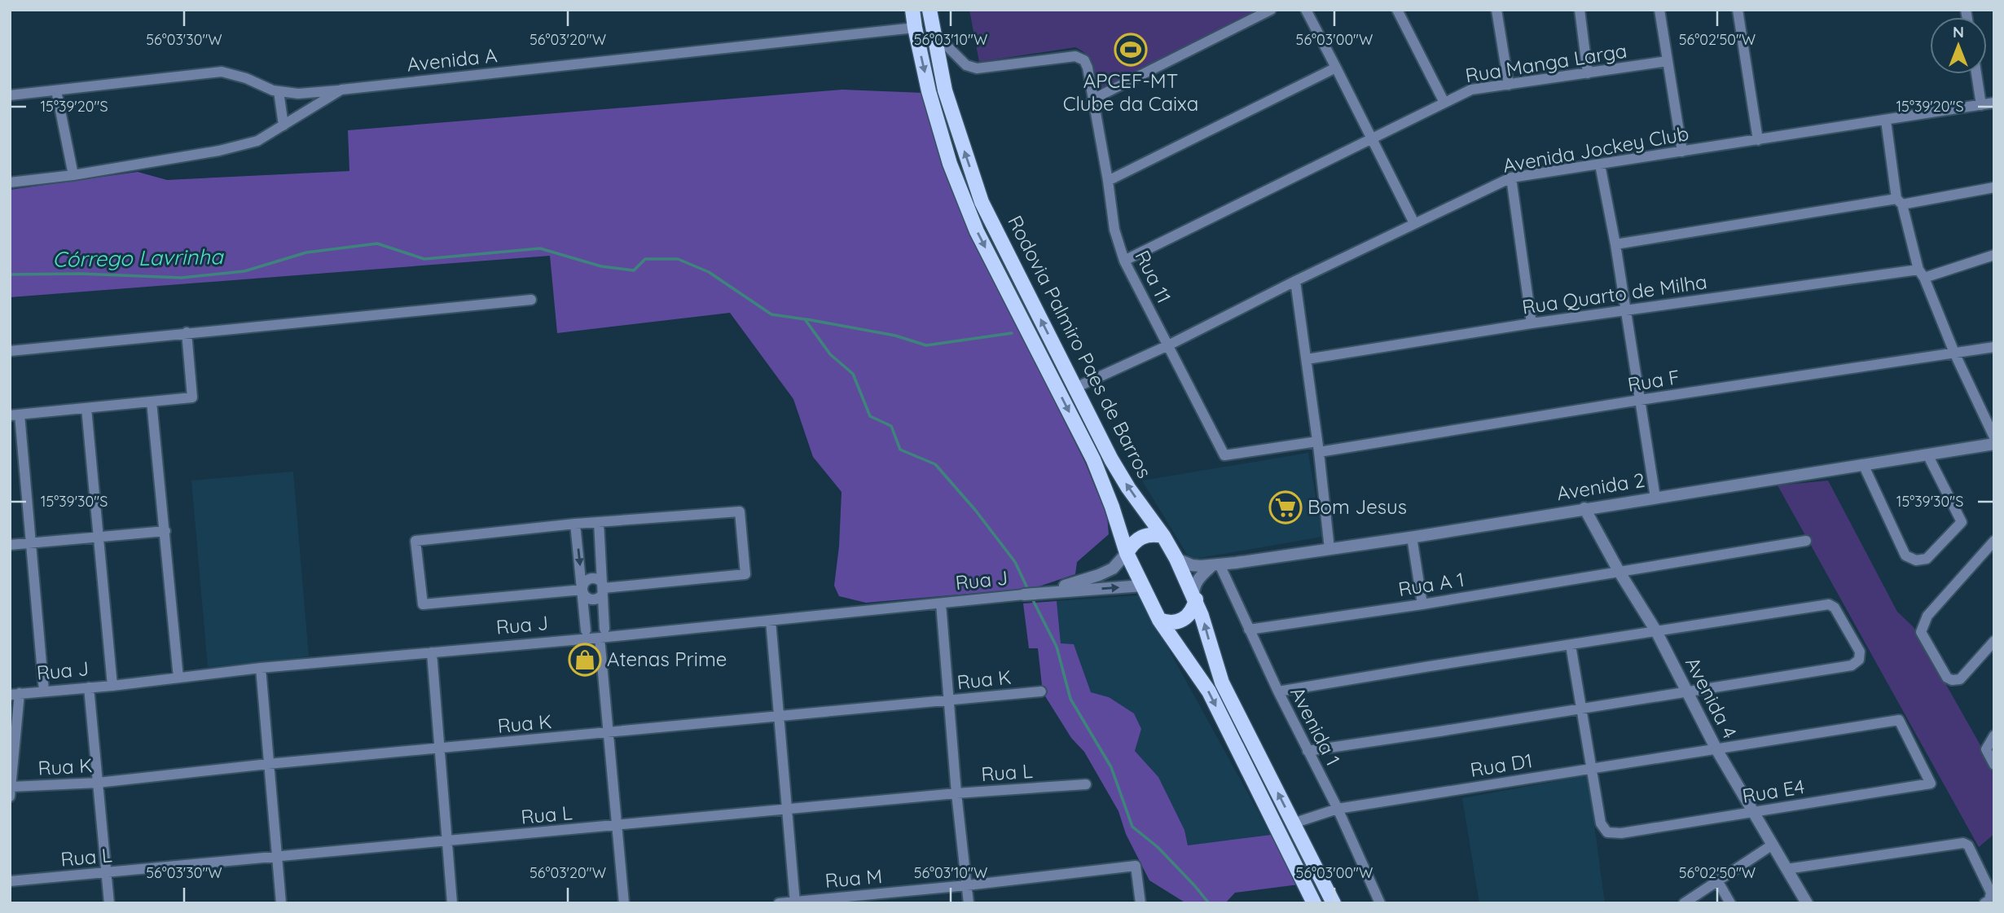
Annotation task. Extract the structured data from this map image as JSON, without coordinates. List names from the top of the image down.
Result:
{
  "streets": {
    "main road": ["Rodovia Palmiro Paes de Barros"],
    "street": [
      "Avenida A",
      "Rua Manga Larga",
      "Avenida Jockey Club",
      "Rua 11",
      "Rua Quarto de Milha",
      "Rua F",
      "Avenida 2",
      "Rua J",
      "Rua A 1",
      "Rua K",
      "Avenida 4",
      "Avenida 1",
      "Rua D1",
      "Rua L",
      "Rua E4",
      "Rua M"
    ]
  },
  "crossings": [
    ["Avenida A", "Rodovia Palmiro Paes de Barros"],
    ["Rua Manga Larga", "Rua 11"],
    ["Avenida Jockey Club", "Rua 11"],
    ["Rua 11", "Rodovia Palmiro Paes de Barros"],
    ["Rua 11", "Rua F"],
    ["Rodovia Palmiro Paes de Barros", "Avenida 2"],
    ["Rodovia Palmiro Paes de Barros", "Rua J"],
    ["Rodovia Palmiro Paes de Barros", "Rua D1"],
    ["Avenida 2", "Avenida 4"],
    ["Avenida 2", "Avenida 1"],
    ["Rua A 1", "Avenida 4"],
    ["Rua A 1", "Avenida 1"],
    ["Avenida 4", "Rua D1"],
    ["Avenida 4", "Rua E4"],
    ["Avenida 1", "Rua D1"],
    ["Rua D1", "Rua E4"]
  ],
  "water": ["Córrego Lavrinha"],
  "places": {
    "sports": ["APCEF-MT Clube da Caixa"],
    "supermarket": ["Bom Jesus"],
    "shop": ["Atenas Prime"]
  },
  "north": "top",
  "coordinates": [
    "56°03'30\"W",
    "56°03'20\"W",
    "56°03'10\"W",
    "56°03'00\"W",
    "56°02'50\"W",
    "15°39'20\"S",
    "15°39'30\"S"
  ]
}
